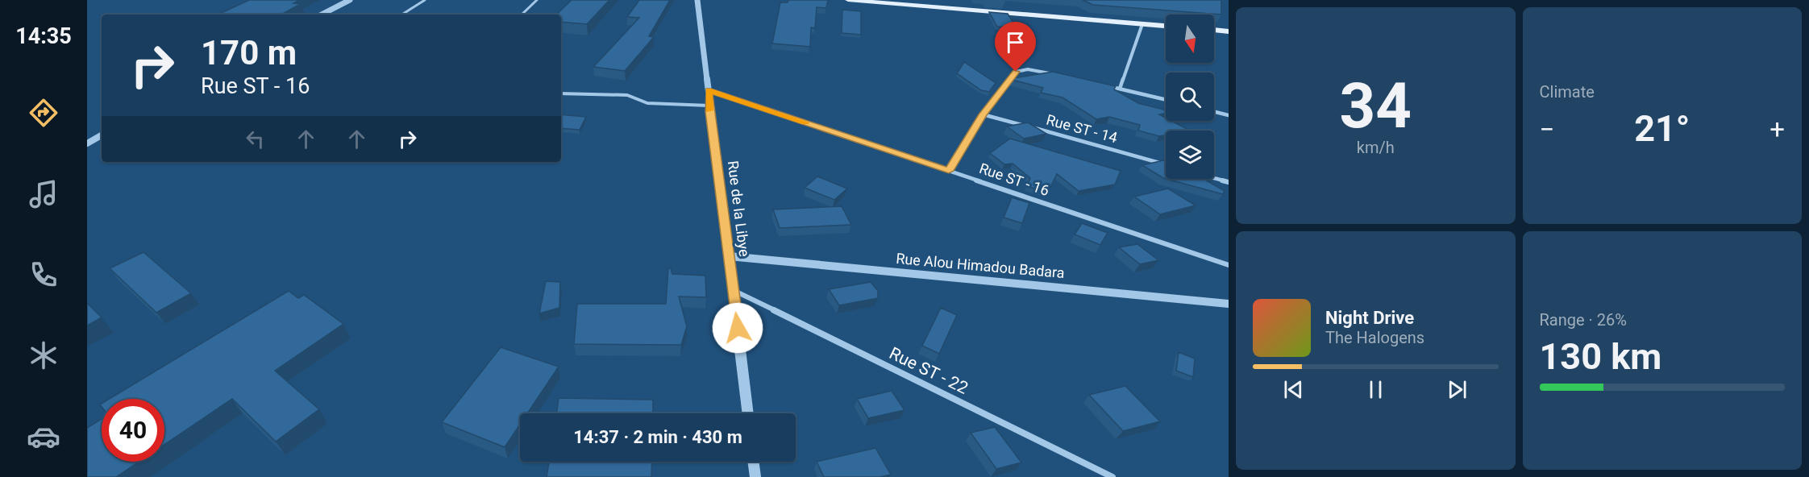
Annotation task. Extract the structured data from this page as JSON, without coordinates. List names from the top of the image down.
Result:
{
  "streets": {
    "street": [
      "Rue ST - 14",
      "Rue ST - 16",
      "Rue de la Libye",
      "Rue Alou Himadou Badara",
      "Rue ST - 22"
    ]
  },
  "crossings": [
    ["Rue ST - 16", "Rue de la Libye"],
    ["Rue de la Libye", "Rue Alou Himadou Badara"],
    ["Rue de la Libye", "Rue ST - 22"]
  ],
  "north": "bottom",
  "page": {
    "tabs": "14:35",
    "tile": [
      ["34", "km/h"],
      "Climate",
      ["Range · 26%", "130 km"]
    ],
    "turn": ["170 m", "Rue ST - 16"],
    "heat": ["−", "21°", "+"],
    "song": ["Night Drive", "The Halogens"],
    "limit": "40",
    "trip": "14:37 · 2 min · 430 m"
  }
}
